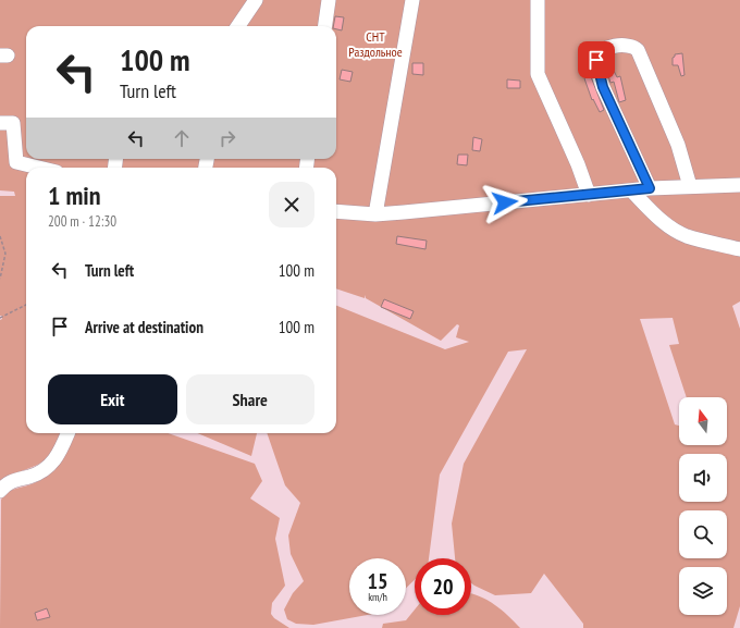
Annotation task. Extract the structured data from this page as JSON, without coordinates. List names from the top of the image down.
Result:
{
  "parks": ["СНТ Раздольное"],
  "north": "top",
  "page": {
    "turn": ["100 m", "Turn left"],
    "heading": ["1 min", "200 m · 12:30"],
    "list": [
      {
        "name": "Turn left",
        "value": "100 m"
      },
      {
        "name": "Arrive at destination",
        "value": "100 m"
      }
    ],
    "buttons": ["Exit", "Share"],
    "speed": "15 km/h",
    "limit": "20"
  }
}
